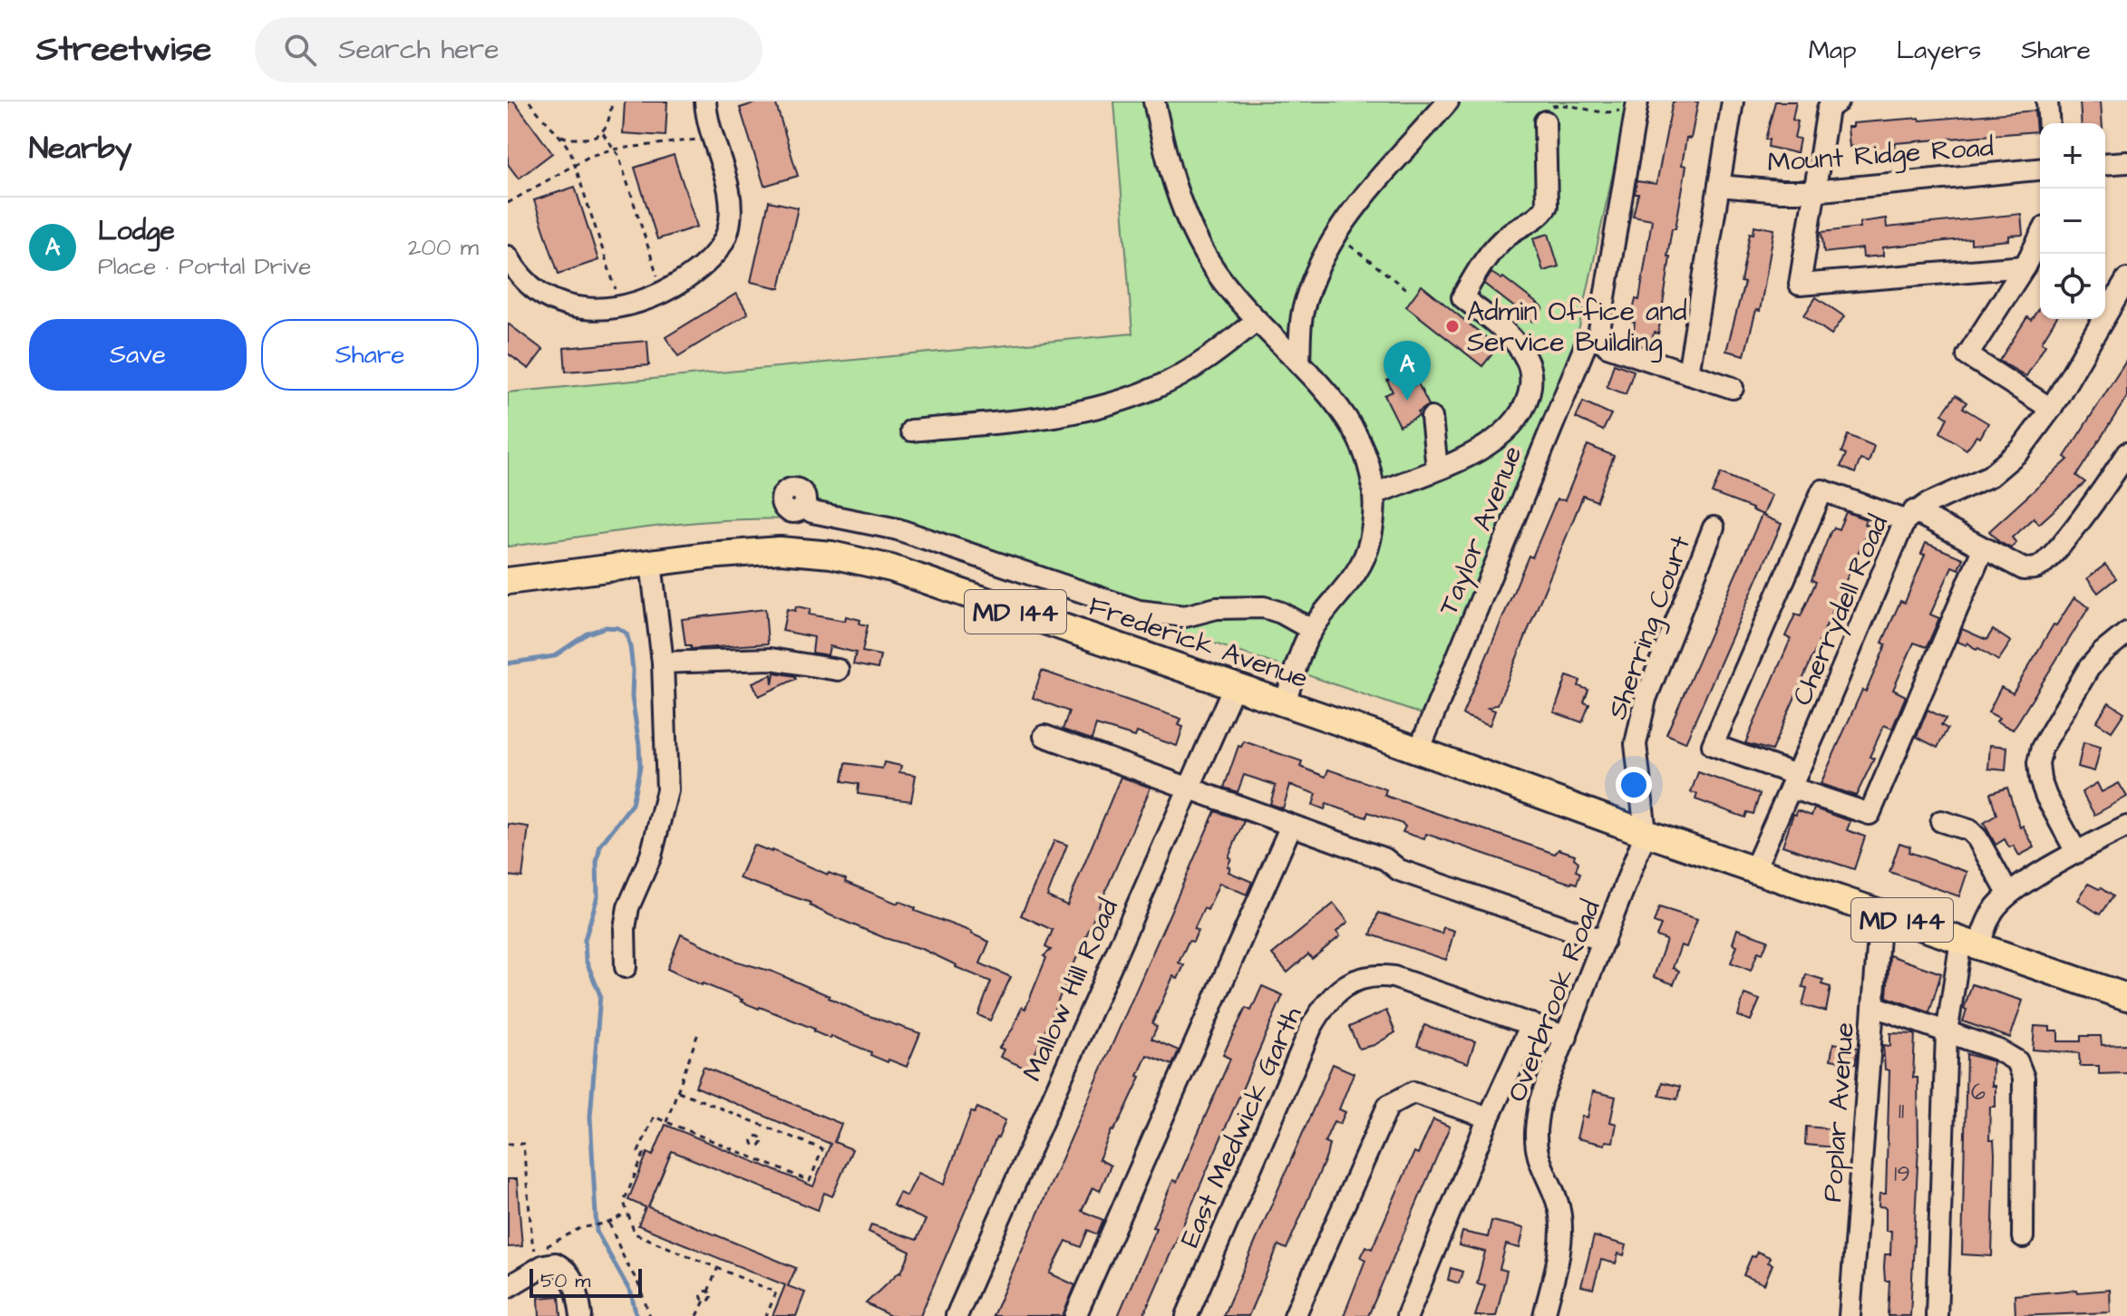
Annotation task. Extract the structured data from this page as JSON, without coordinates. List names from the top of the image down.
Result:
{
  "streets": {
    "main road": ["MD 144", "Frederick Avenue"],
    "street": [
      "Mount Ridge Road",
      "Taylor Avenue",
      "Cherrydell Road",
      "Sherring Court",
      "Mallow Hill Road",
      "Overbrook Road",
      "Poplar Avenue",
      "East Medwick Garth"
    ]
  },
  "crossings": [
    ["Taylor Avenue", "Frederick Avenue"],
    ["Cherrydell Road", "MD 144"],
    ["MD 144", "Sherring Court"],
    ["MD 144", "Frederick Avenue"],
    ["MD 144", "Overbrook Road"],
    ["MD 144", "Poplar Avenue"],
    ["Sherring Court", "Frederick Avenue"],
    ["Sherring Court", "Overbrook Road"],
    ["Frederick Avenue", "Mallow Hill Road"],
    ["Frederick Avenue", "Overbrook Road"]
  ],
  "places": ["Admin Office and Service Building"],
  "house_numbers": ["6", "11", "19"],
  "scale_bar": "50 m",
  "page": {
    "header": "Streetwise",
    "search": "Search here",
    "nav": ["Map", "Layers", "Share"],
    "heading": "Nearby",
    "map_buttons": ["+", "−"],
    "list": [
      {
        "mark": "A",
        "name": "Lodge",
        "note": "Place · Portal Drive",
        "value": "200 m"
      }
    ],
    "buttons": ["Save", "Share"],
    "pins": "A",
    "scale": "50 m"
  }
}
